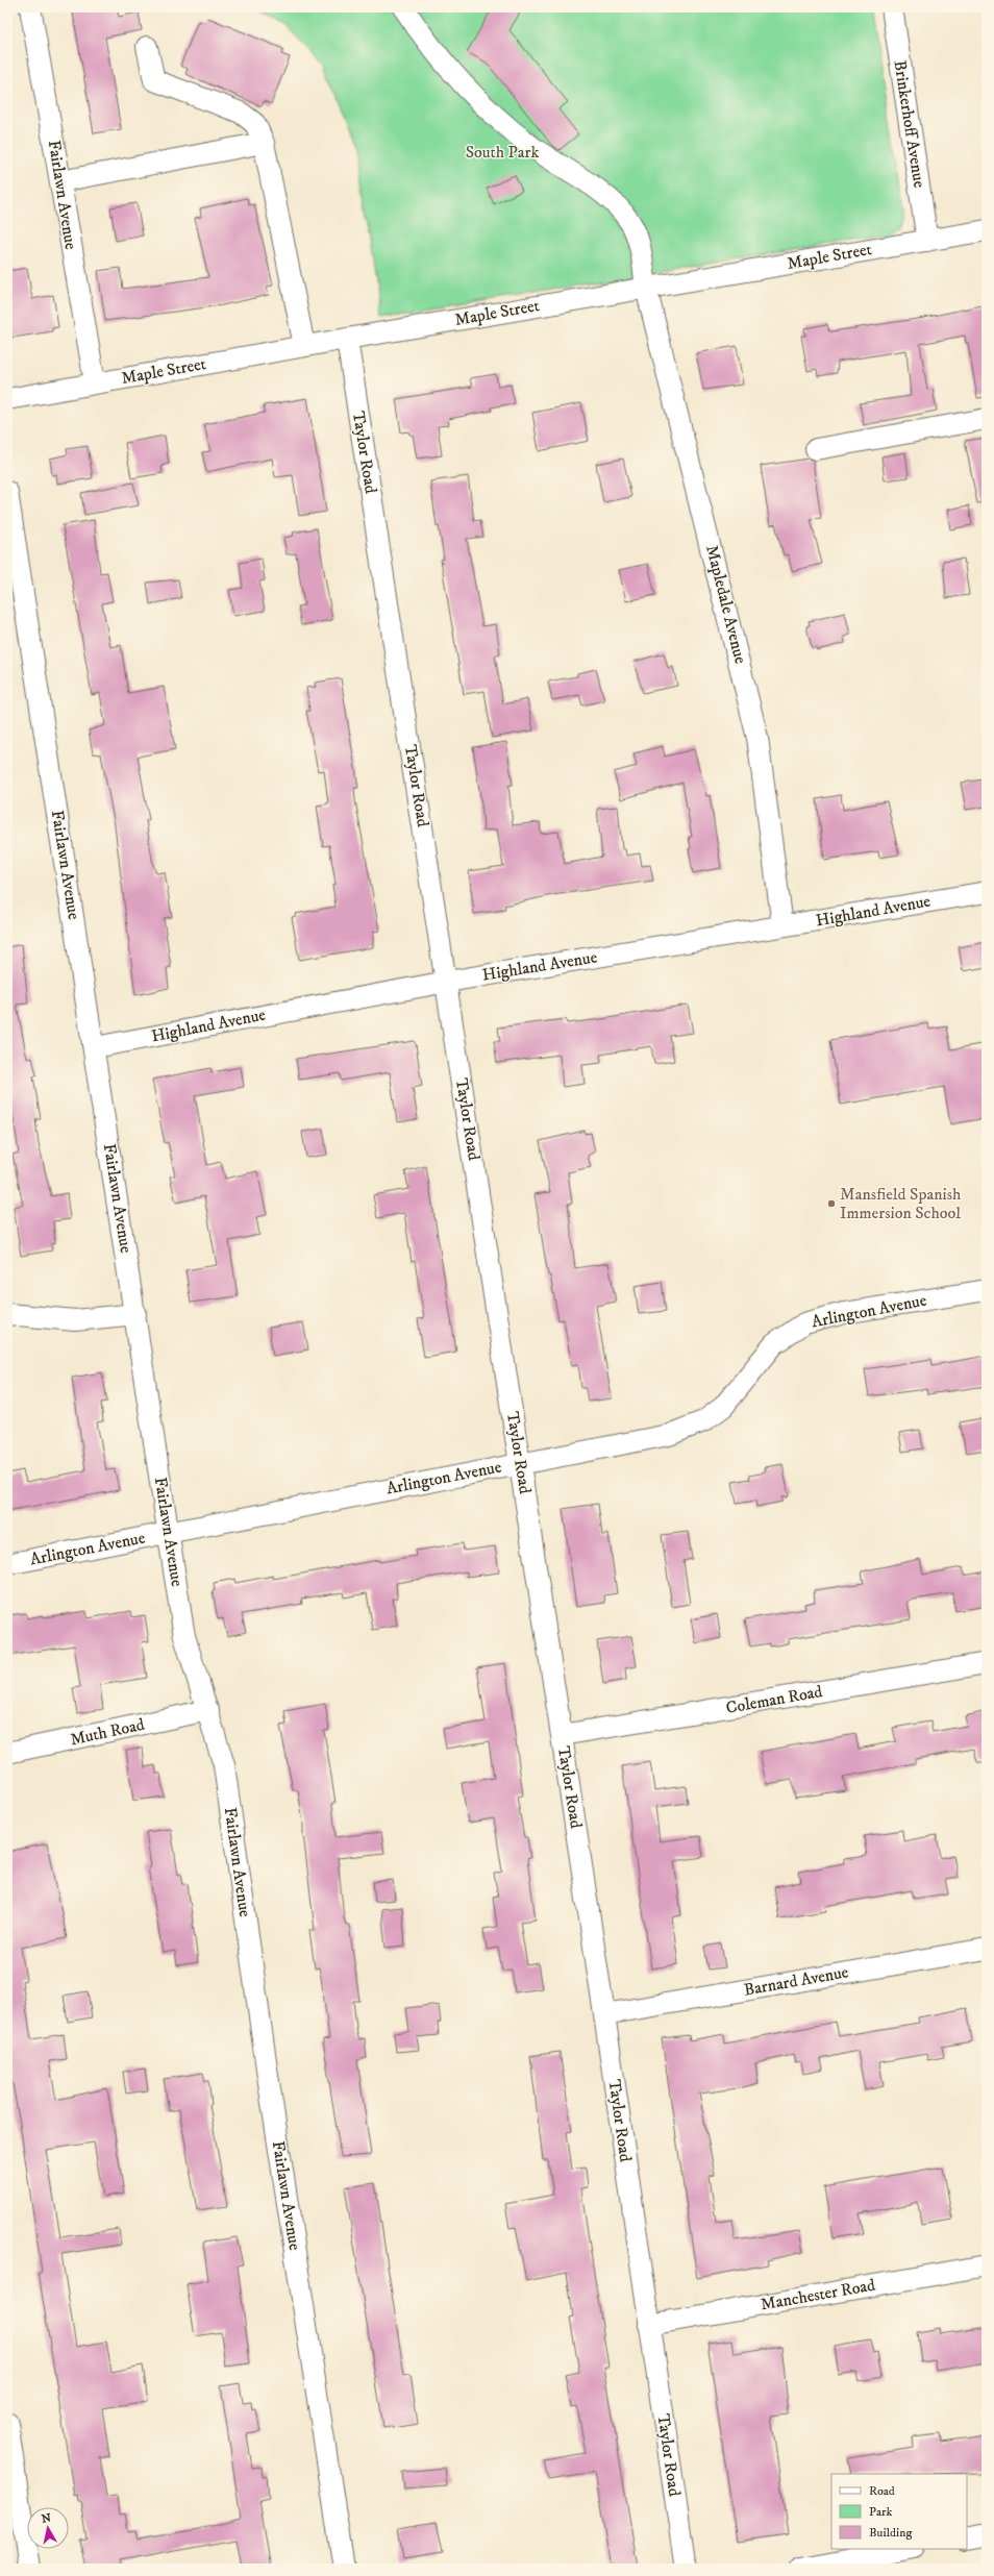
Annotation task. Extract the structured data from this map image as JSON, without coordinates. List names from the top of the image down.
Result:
{
  "streets": {
    "street": [
      "Brinkerhoff Avenue",
      "Fairlawn Avenue",
      "Maple Street",
      "Taylor Road",
      "Mapledale Avenue",
      "Highland Avenue",
      "Arlington Avenue",
      "Coleman Road",
      "Muth Road",
      "Barnard Avenue",
      "Manchester Road"
    ]
  },
  "crossings": [
    ["Brinkerhoff Avenue", "Maple Street"],
    ["Fairlawn Avenue", "Maple Street"],
    ["Fairlawn Avenue", "Highland Avenue"],
    ["Fairlawn Avenue", "Arlington Avenue"],
    ["Fairlawn Avenue", "Muth Road"],
    ["Maple Street", "Taylor Road"],
    ["Maple Street", "Mapledale Avenue"],
    ["Taylor Road", "Highland Avenue"],
    ["Taylor Road", "Arlington Avenue"],
    ["Taylor Road", "Coleman Road"],
    ["Taylor Road", "Barnard Avenue"],
    ["Taylor Road", "Manchester Road"],
    ["Mapledale Avenue", "Highland Avenue"]
  ],
  "parks": ["South Park"],
  "places": ["Mansfield Spanish Immersion School"],
  "legend": ["Road", "Park", "Building"],
  "north": "top"
}
